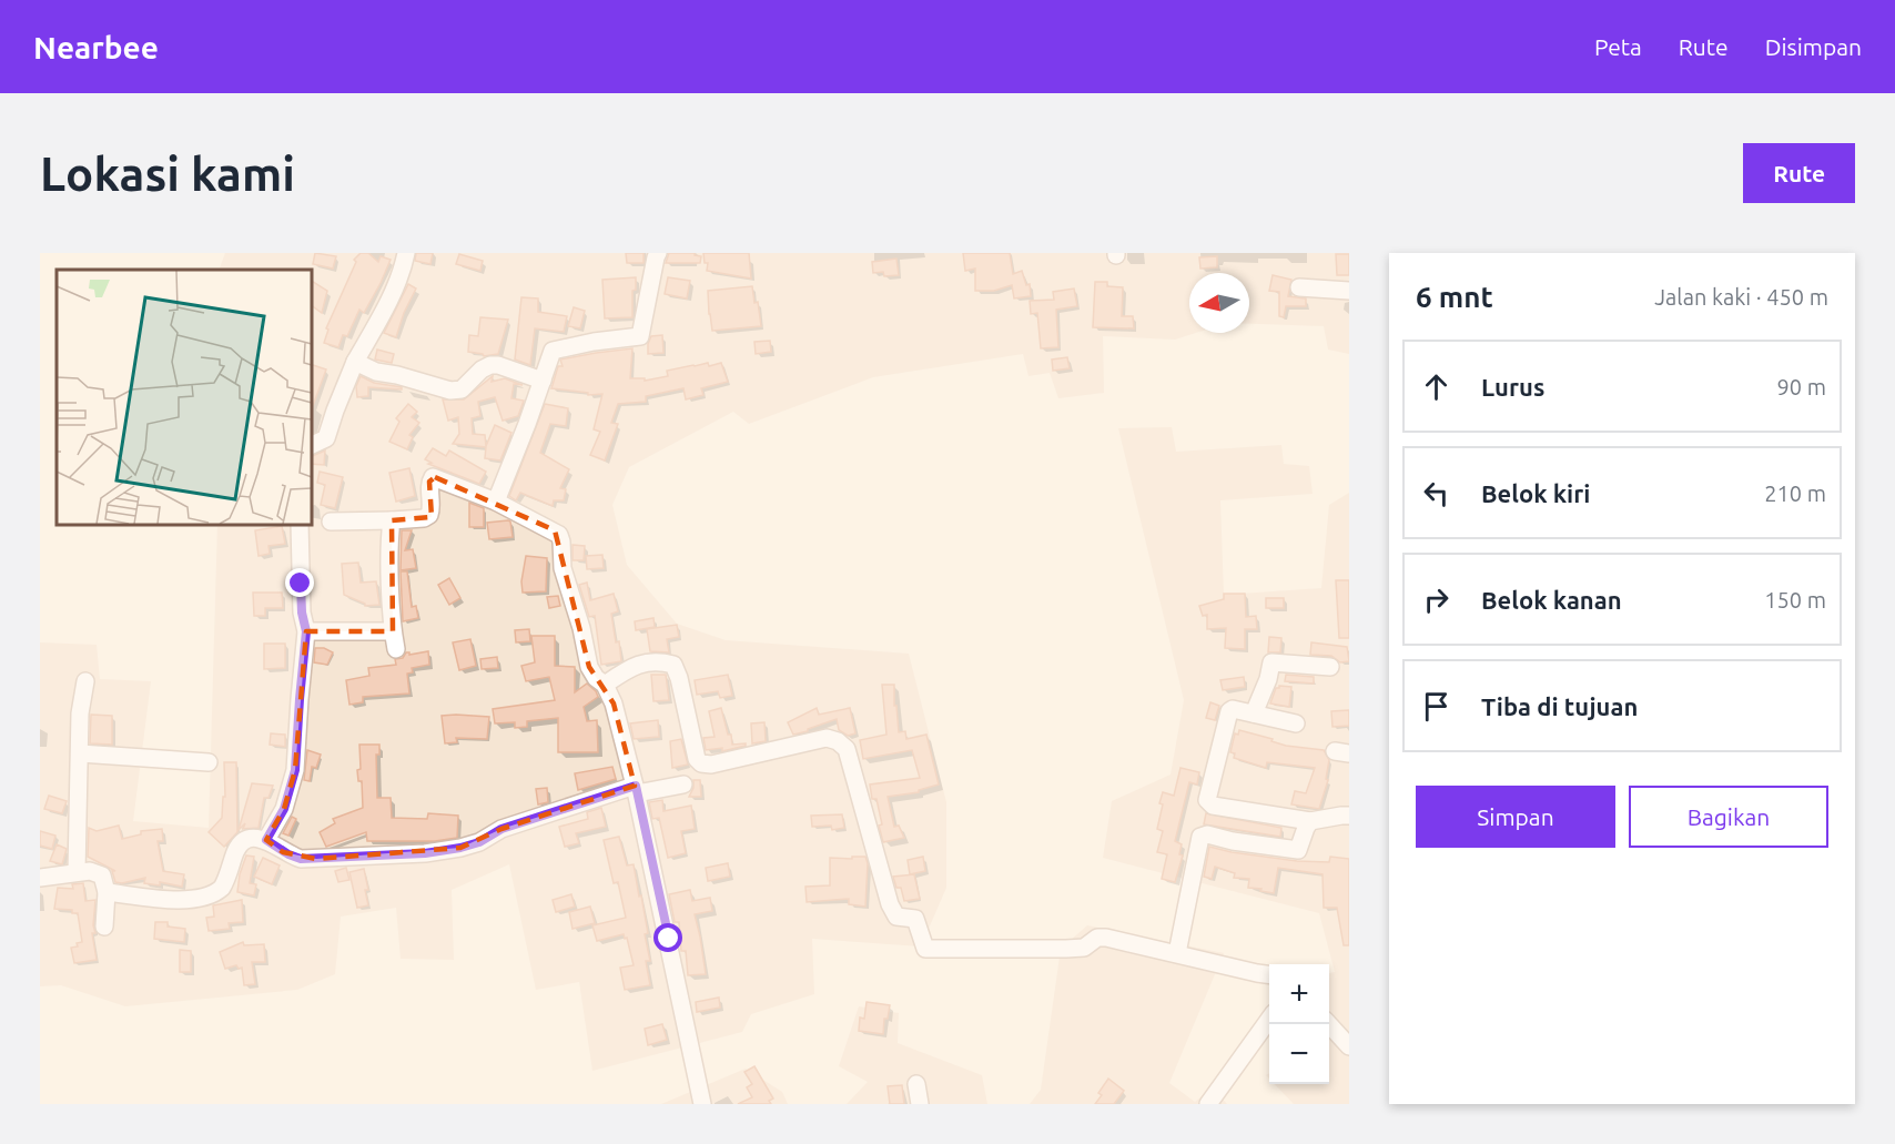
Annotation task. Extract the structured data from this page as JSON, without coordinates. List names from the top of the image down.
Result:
{
  "north": "left",
  "page": {
    "header": "Nearbee",
    "nav": ["Peta", "Rute", "Disimpan"],
    "buttons": [
      "Rute",
      ["Simpan", "Bagikan"]
    ],
    "title": "Lokasi kami",
    "heading": ["6 mnt", "Jalan kaki · 450 m"],
    "list": [
      ["Lurus", "90 m"],
      ["Belok kiri", "210 m"],
      ["Belok kanan", "150 m"],
      "Tiba di tujuan"
    ],
    "map_buttons": ["+", "−"]
  }
}
